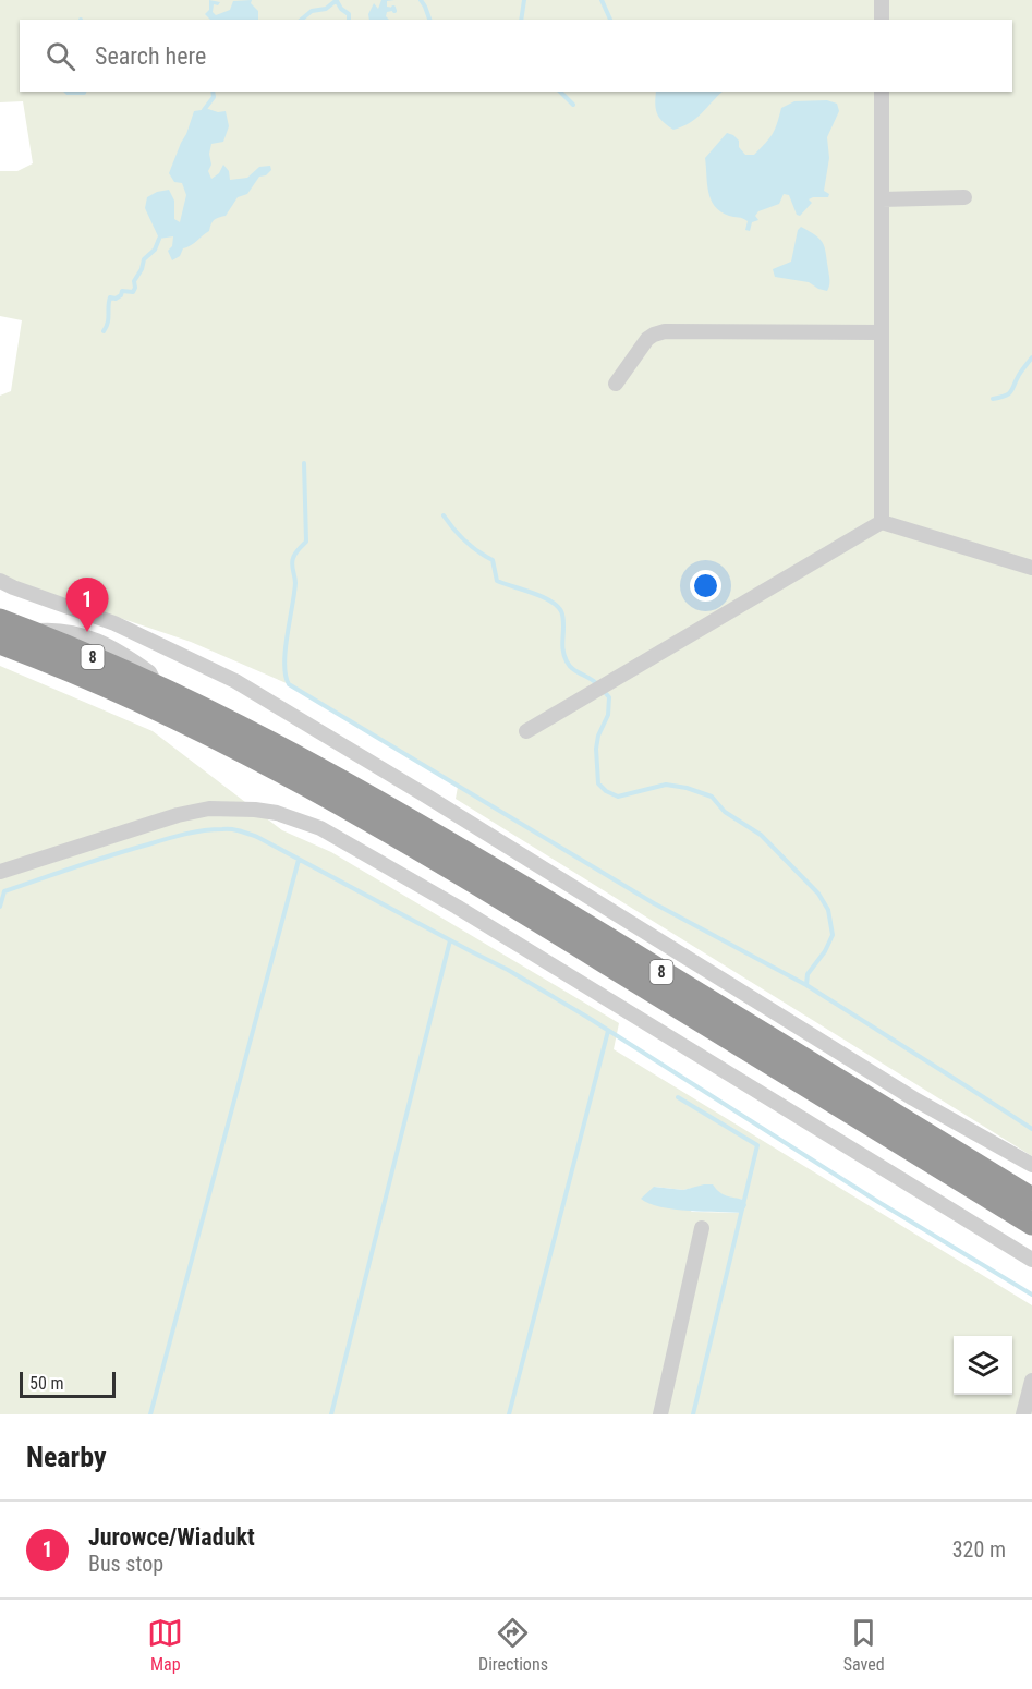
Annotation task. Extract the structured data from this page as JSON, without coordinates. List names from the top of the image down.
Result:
{
  "streets": {
    "highway": ["8"]
  },
  "scale_bar": "50 m",
  "page": {
    "search": "Search here",
    "pins": "1",
    "scale": "50 m",
    "heading": "Nearby",
    "list": [
      {
        "mark": "1",
        "name": "Jurowce/Wiadukt",
        "note": "Bus stop",
        "value": "320 m"
      }
    ],
    "nav": ["Map", "Directions", "Saved"]
  }
}
